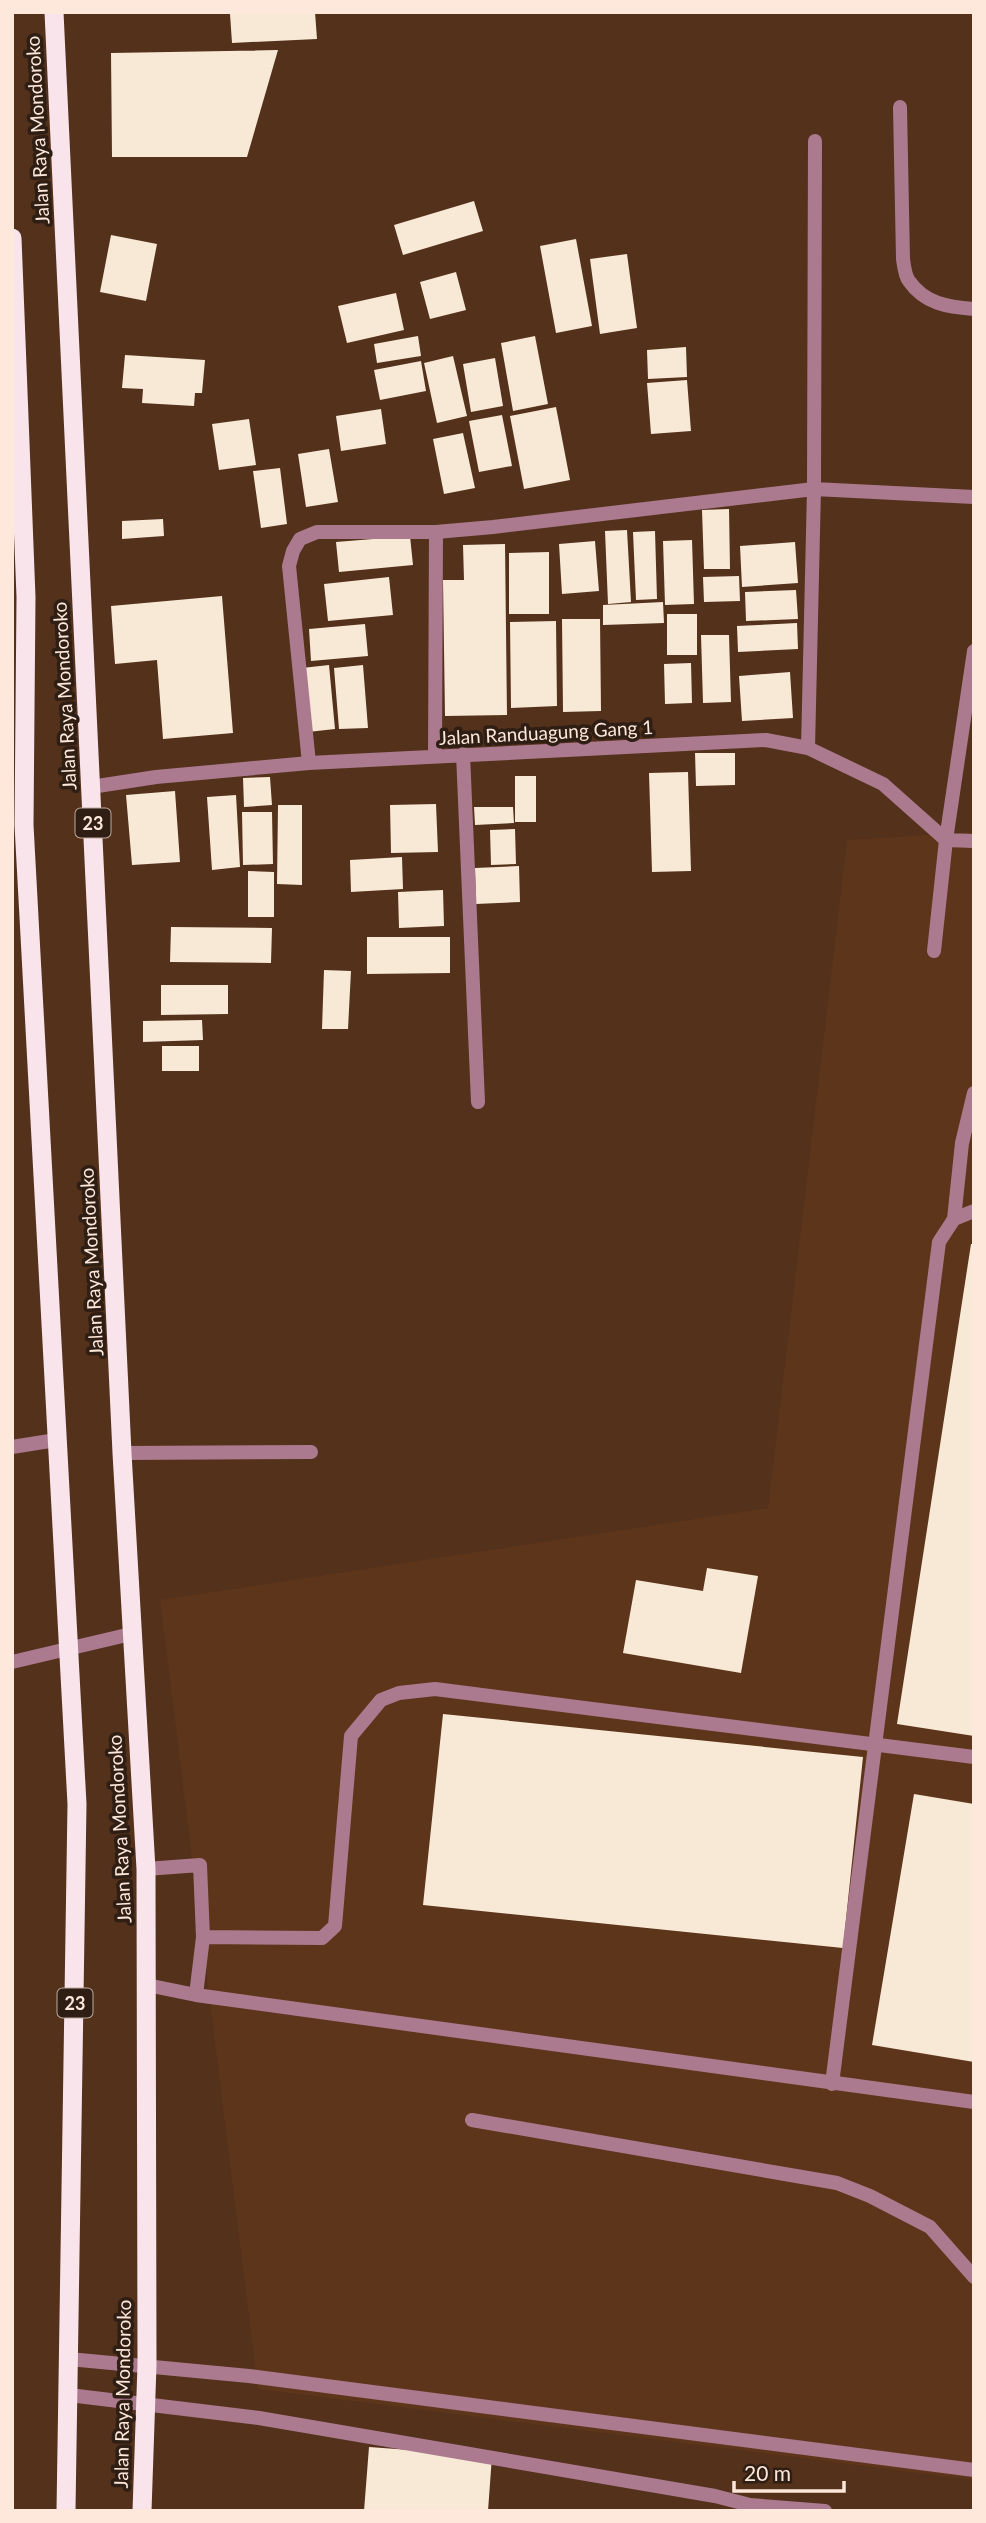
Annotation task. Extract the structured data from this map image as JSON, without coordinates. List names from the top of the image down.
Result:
{
  "streets": {
    "highway": ["Jalan Raya Mondoroko", "23"],
    "street": ["Jalan Randuagung Gang 1"]
  },
  "crossings": [
    ["Jalan Raya Mondoroko", "Jalan Randuagung Gang 1"]
  ],
  "scale_bar": "20 m"
}
